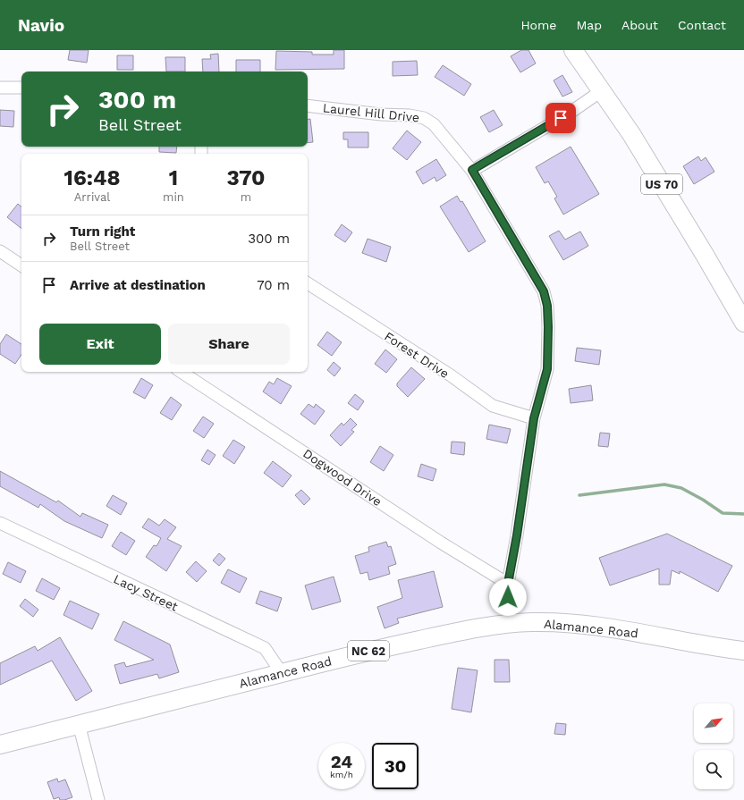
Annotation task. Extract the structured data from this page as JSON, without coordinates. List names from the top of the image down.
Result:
{
  "streets": {
    "main road": ["US 70", "Alamance Road", "NC 62"],
    "street": [
      "Laurel Hill Drive",
      "Forest Drive",
      "Dogwood Drive",
      "Lacy Street"
    ]
  },
  "crossings": [
    ["Laurel Hill Drive", "Forest Drive"],
    ["Laurel Hill Drive", "Dogwood Drive"],
    ["Laurel Hill Drive", "Alamance Road"],
    ["Lacy Street", "Alamance Road"]
  ],
  "north": "top right",
  "page": {
    "header": "Navio",
    "nav": [
      "Home",
      "Map",
      "About",
      "Contact"
    ],
    "turn": ["300 m", "Bell Street"],
    "eta": [
      "16:48",
      "Arrival",
      "1",
      "min",
      "370",
      "m"
    ],
    "list": [
      {
        "name": "Turn right",
        "note": "Bell Street",
        "value": "300 m"
      },
      {
        "name": "Arrive at destination",
        "value": "70 m"
      }
    ],
    "buttons": ["Exit", "Share"],
    "speed": "24 km/h",
    "limit": "30"
  }
}
